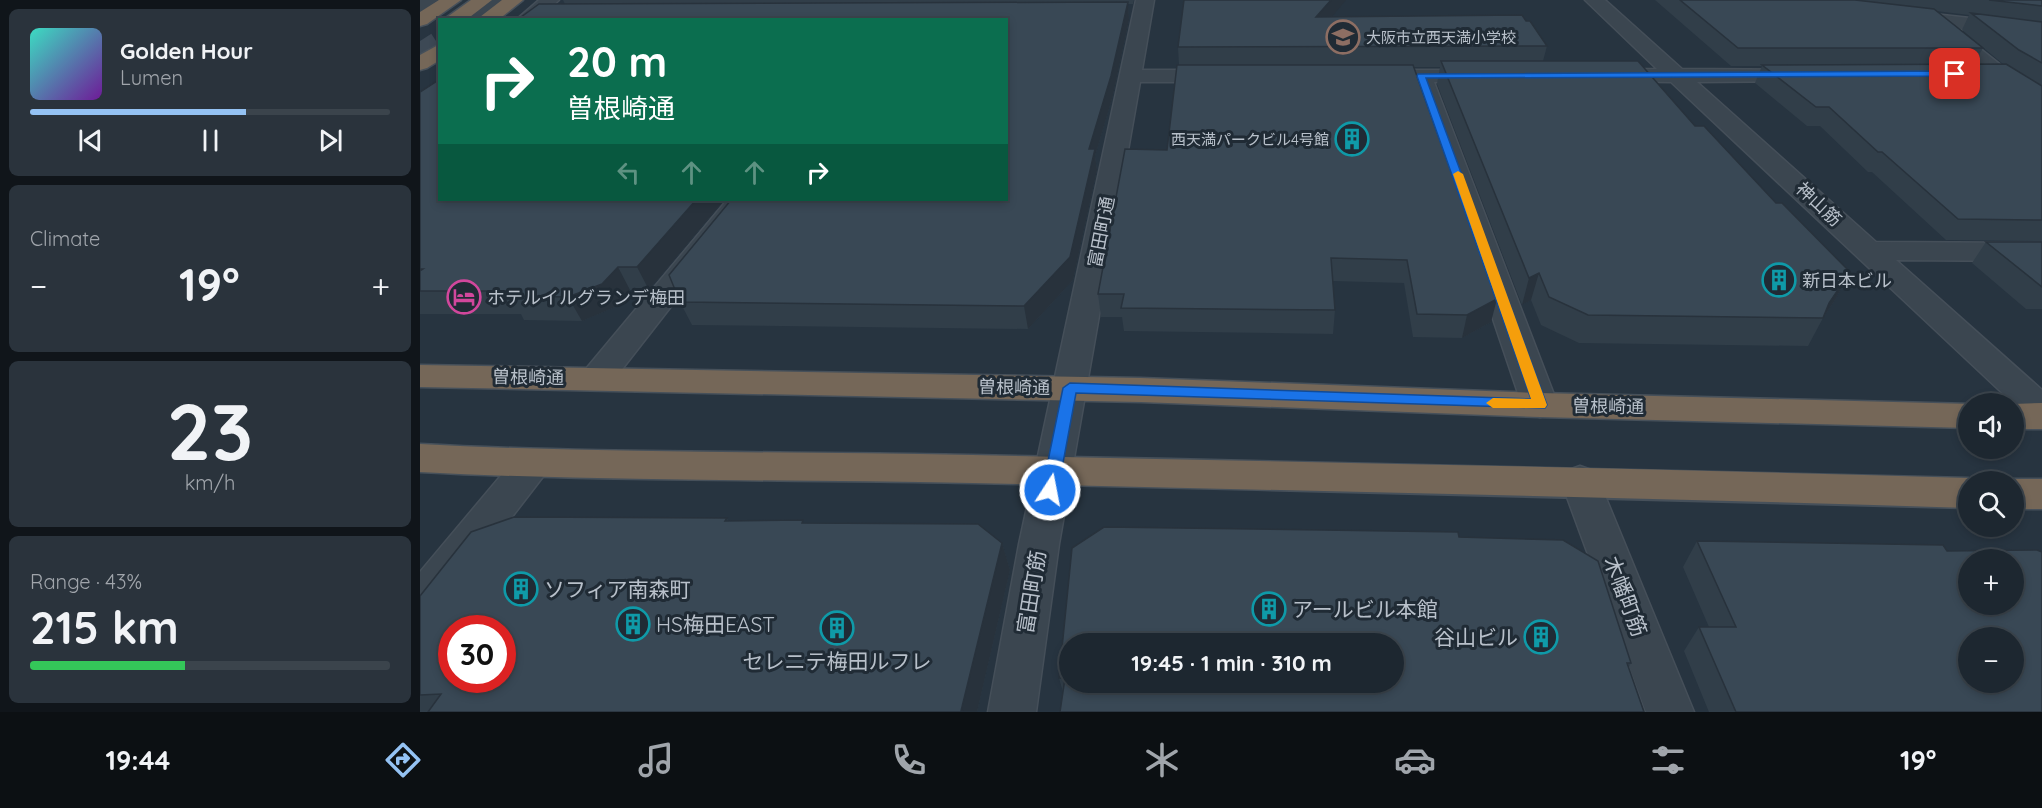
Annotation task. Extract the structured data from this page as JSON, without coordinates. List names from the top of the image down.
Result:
{
  "streets": {
    "highway": ["曽根崎通"],
    "street": [
      "神山筋",
      "富田町通",
      "富田町筋",
      "木幡町筋"
    ]
  },
  "crossings": [
    ["富田町通", "曽根崎通"],
    ["富田町通", "富田町筋"]
  ],
  "places": {
    "school or university": ["大阪市立西天満小学校"],
    "building": [
      "西天満パークビル4号館",
      "新日本ビル",
      "ソフィア南森町",
      "アールビル本館",
      "HS梅田EAST",
      "セレニテ梅田ルフレ",
      "谷山ビル"
    ],
    "hotel": ["ホテルイルグランデ梅田"]
  },
  "page": {
    "turn": ["20 m", "曽根崎通"],
    "song": ["Golden Hour", "Lumen"],
    "tile": [
      "Climate",
      ["23", "km/h"],
      ["Range · 43%", "215 km"]
    ],
    "heat": ["−", "19°", "+"],
    "map_buttons": ["+", "−"],
    "limit": "30",
    "trip": "19:45 · 1 min · 310 m",
    "tabs": ["19:44", "19°"]
  }
}
